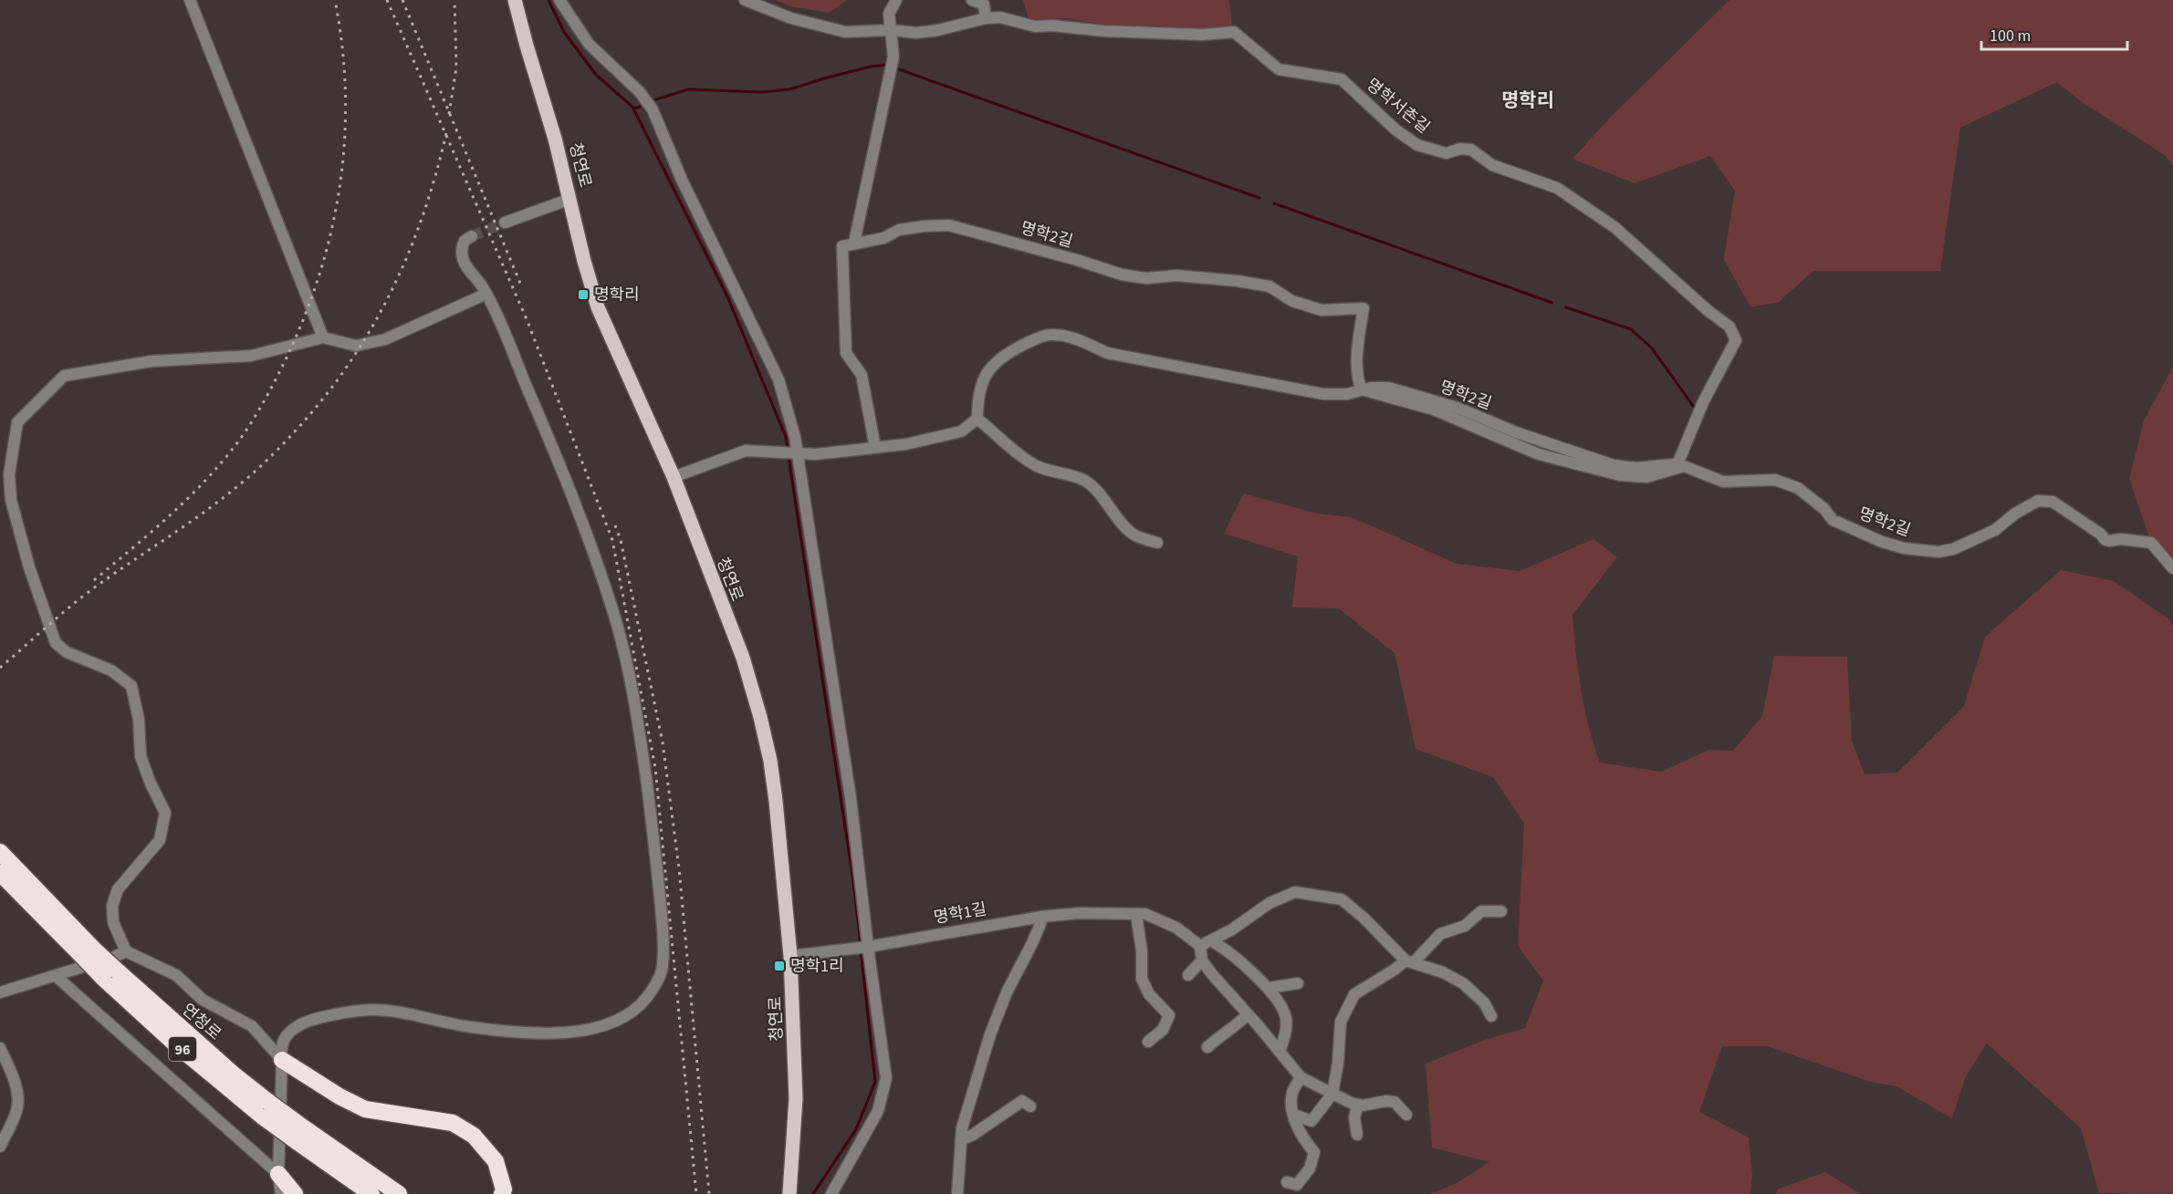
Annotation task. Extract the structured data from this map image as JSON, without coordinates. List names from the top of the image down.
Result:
{
  "streets": {
    "highway": ["연청로", "96"],
    "main road": ["청연로"],
    "street": ["명학서촌길", "명학2길", "명학1길"]
  },
  "crossings": [
    ["명학서촌길", "명학2길"],
    ["청연로", "명학1길"]
  ],
  "districts": ["명학리"],
  "places": {
    "transit": ["명학리", "명학1리"]
  },
  "scale_bar": "100 m"
}
